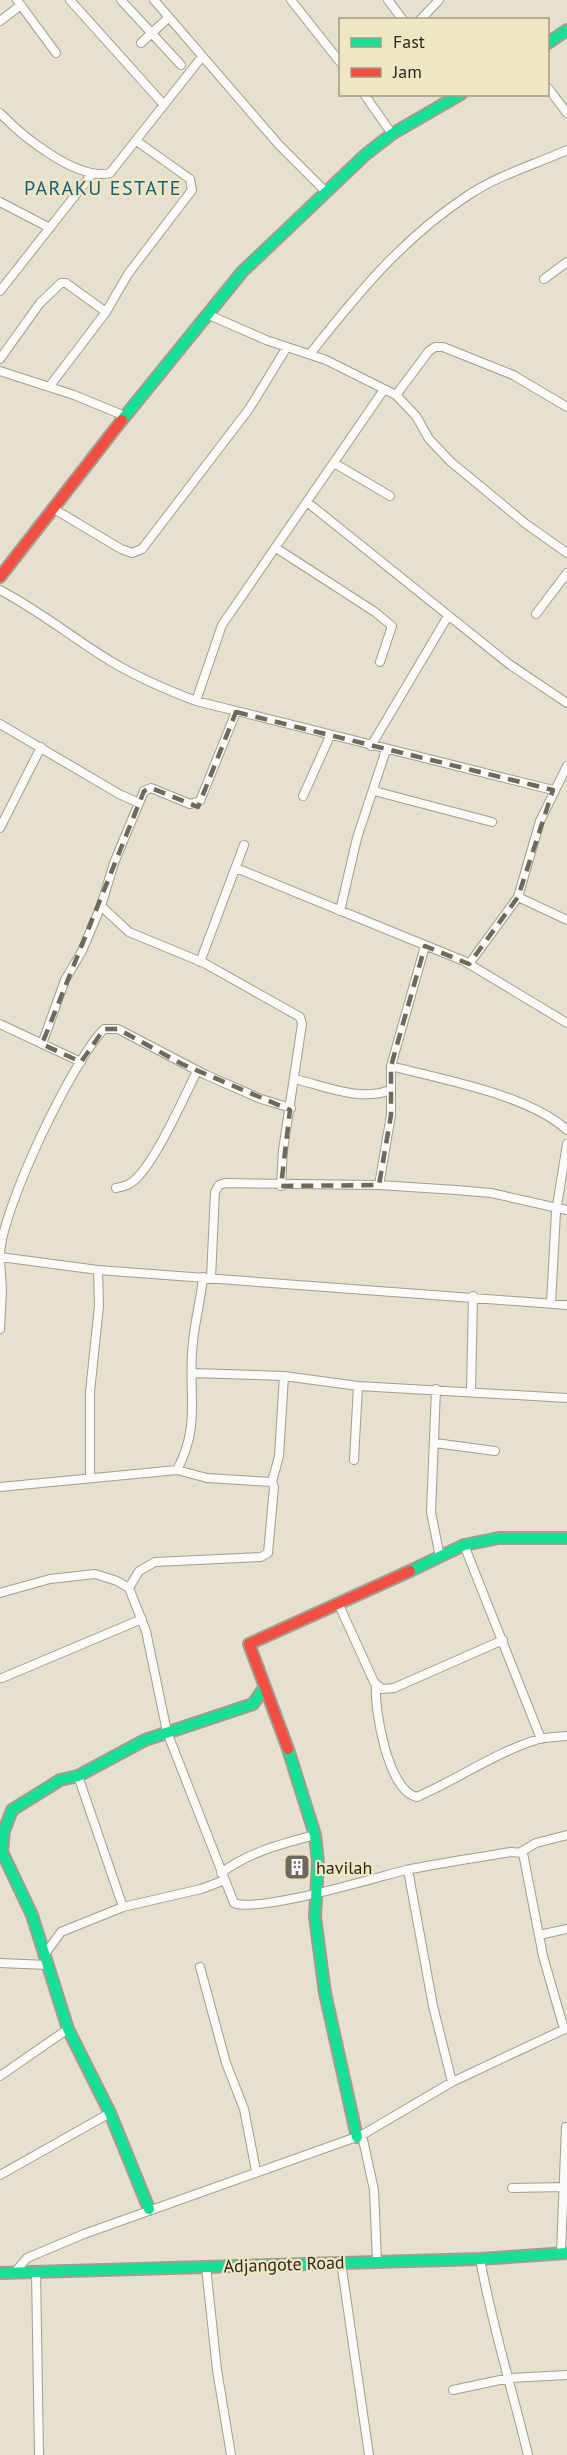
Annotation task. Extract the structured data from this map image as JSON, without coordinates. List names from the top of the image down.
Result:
{
  "streets": {
    "street": ["Adjangote Road"]
  },
  "districts": ["PARAKU ESTATE"],
  "places": {
    "building": ["havilah"]
  },
  "legend": ["Fast", "Jam"]
}
